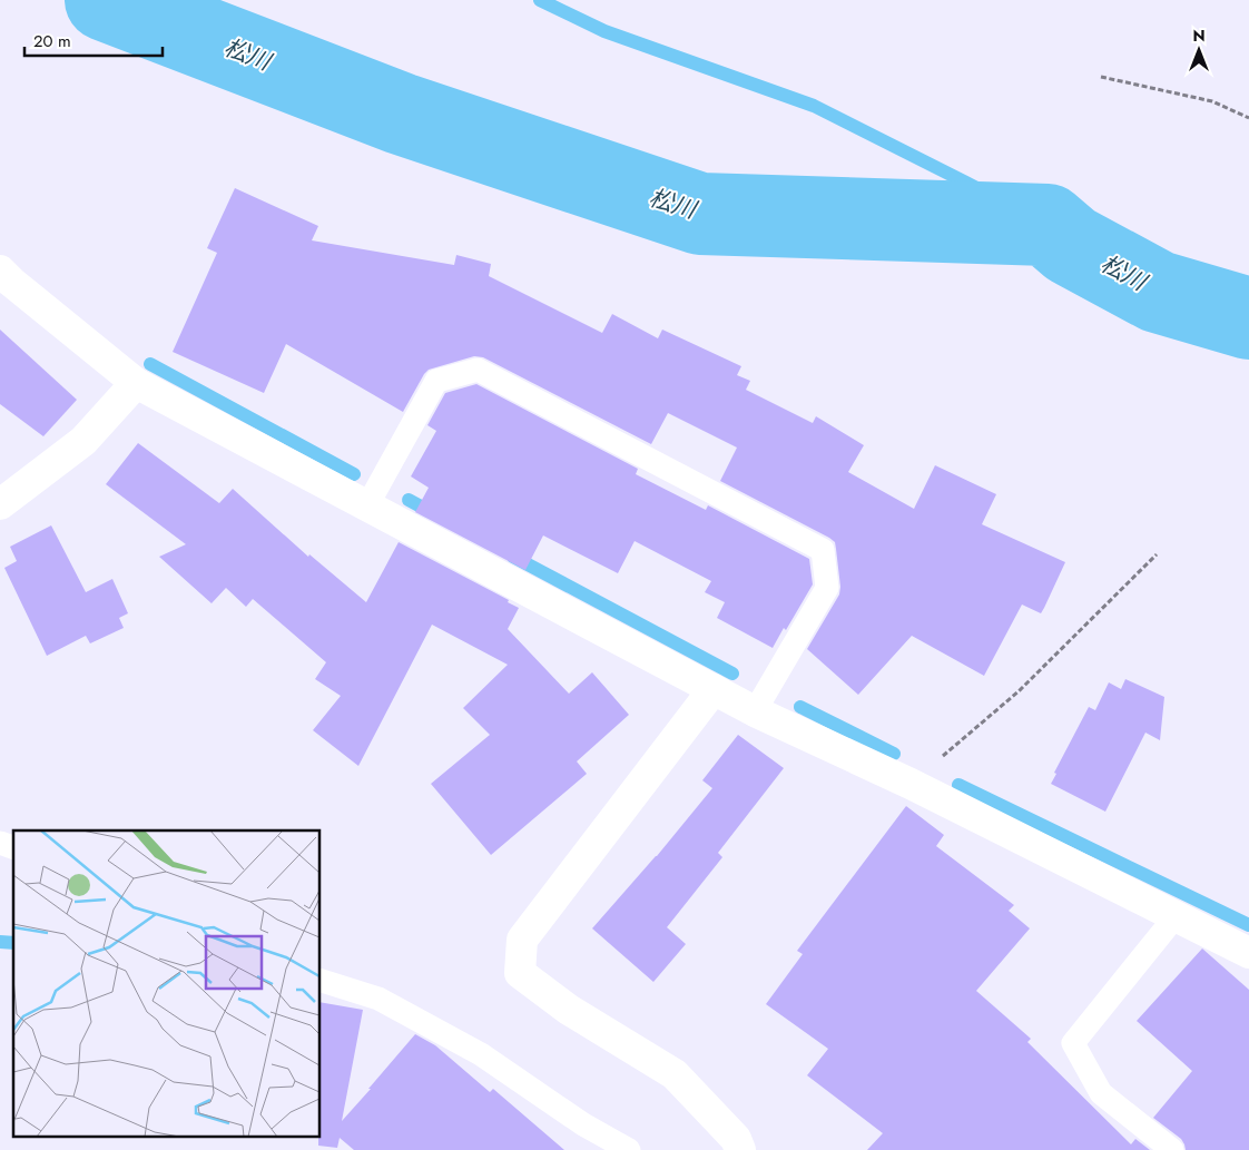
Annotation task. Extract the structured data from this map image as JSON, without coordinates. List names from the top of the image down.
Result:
{
  "water": ["松川"],
  "scale_bar": "20 m",
  "north": "top"
}
